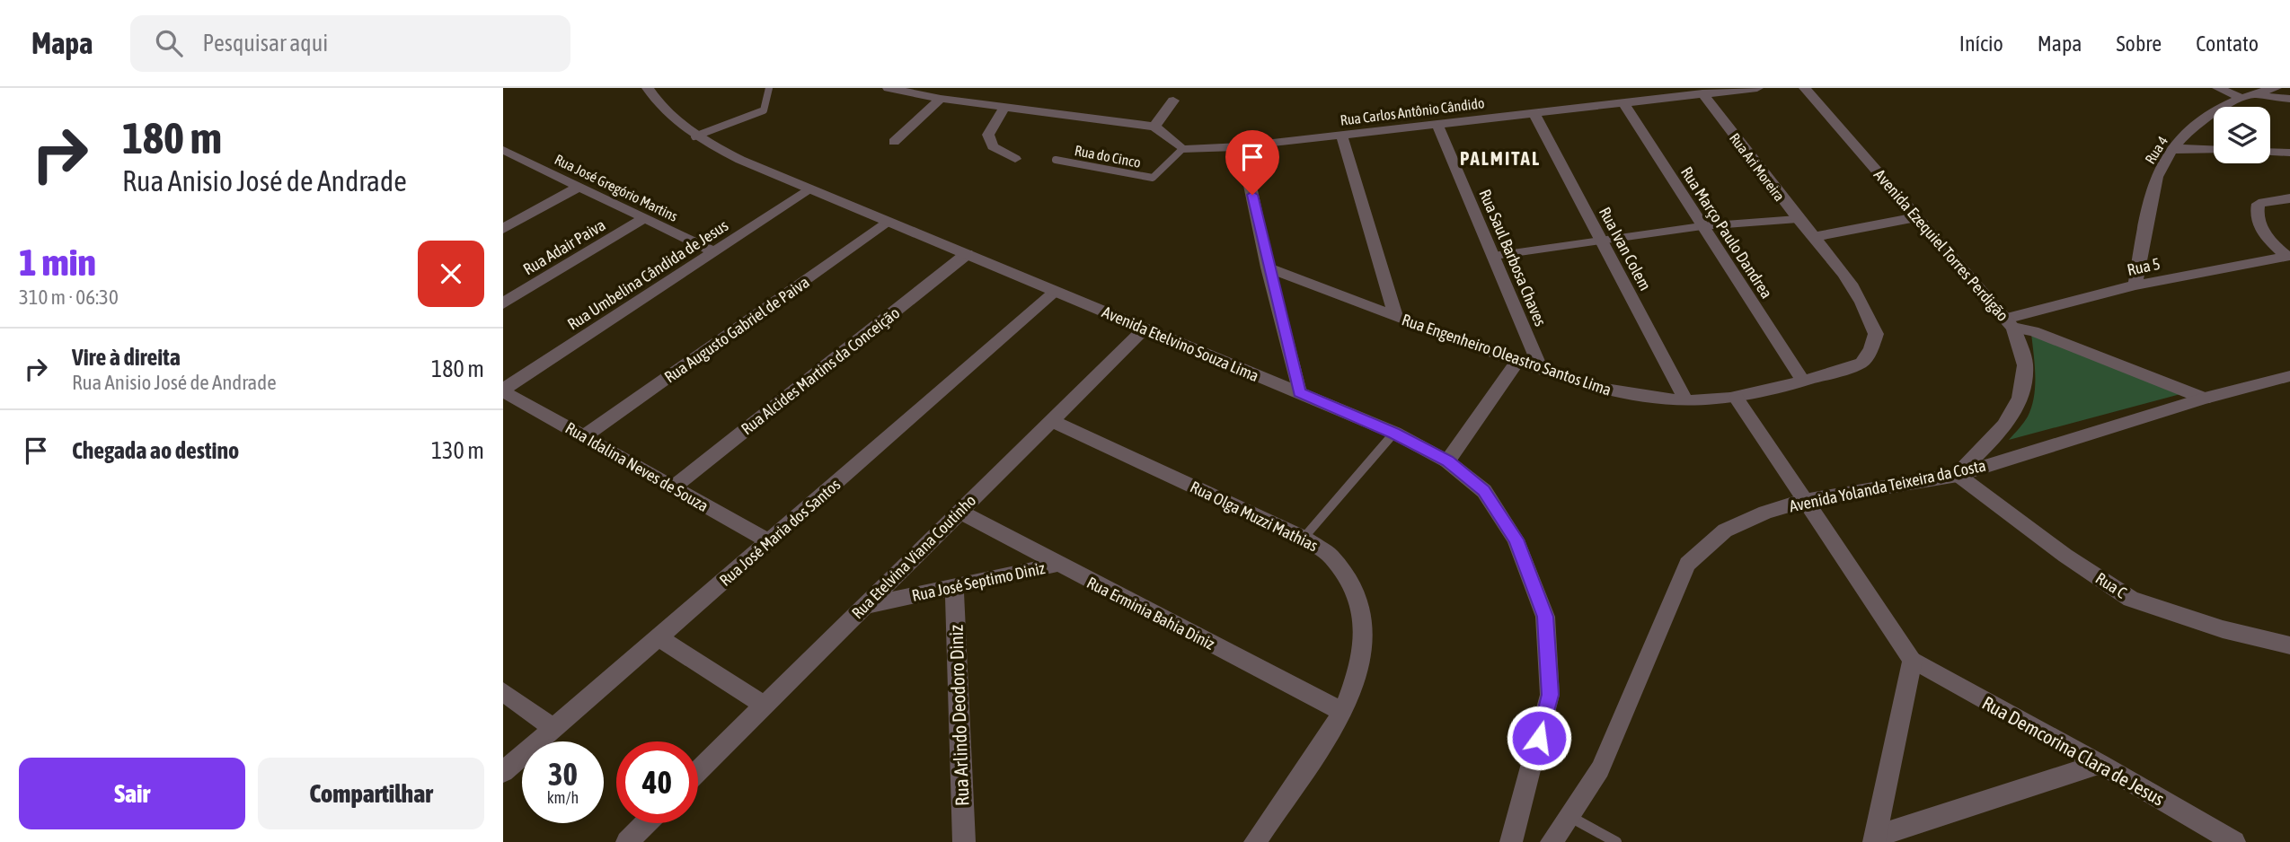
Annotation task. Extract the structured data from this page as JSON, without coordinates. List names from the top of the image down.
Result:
{
  "streets": {
    "street": [
      "Rua Carlos Antônio Cândido",
      "Rua 4",
      "Rua Ari Moreira",
      "Rua José Gregório Martins",
      "Rua Março Paulo Dandrea",
      "Avenida Ezequiel Torres Perdigão",
      "Rua Adair Paiva",
      "Rua Ivan Colem",
      "Rua Saul Barbosa Chaves",
      "Rua 5",
      "Rua Umbelina Cândida de Jesus",
      "Rua Augusto Gabriel de Paiva",
      "Avenida Etelvino Souza Lima",
      "Rua Engenheiro Oleastro Santos Lima",
      "Rua Alcides Martins da Conceição",
      "Rua Idalina Neves de Souza",
      "Avenida Yolanda Teixeira da Costa",
      "Rua Olga Muzzi Mathias",
      "Rua José Maria dos Santos",
      "Rua Etelvina Viana Coutinho",
      "Rua José Septimo Diniz",
      "Rua C",
      "Rua Erminia Bahia Diniz",
      "Rua Arlindo Deodoro Diniz",
      "Rua Demcorina Clara de Jesus"
    ],
    "lane": ["Rua do Cinco"]
  },
  "crossings": [
    ["Rua Carlos Antônio Cândido", "Rua do Cinco"],
    ["Rua Carlos Antônio Cândido", "Rua Ari Moreira"],
    ["Rua Carlos Antônio Cândido", "Rua Março Paulo Dandrea"],
    ["Rua Carlos Antônio Cândido", "Rua Ivan Colem"],
    ["Rua Carlos Antônio Cândido", "Rua Saul Barbosa Chaves"],
    ["Rua 4", "Rua 5"],
    ["Rua Ari Moreira", "Rua Engenheiro Oleastro Santos Lima"],
    ["Rua José Gregório Martins", "Rua Adair Paiva"],
    ["Rua José Gregório Martins", "Rua Umbelina Cândida de Jesus"],
    ["Rua Março Paulo Dandrea", "Rua Engenheiro Oleastro Santos Lima"],
    ["Avenida Ezequiel Torres Perdigão", "Rua 5"],
    ["Avenida Ezequiel Torres Perdigão", "Avenida Yolanda Teixeira da Costa"],
    ["Avenida Ezequiel Torres Perdigão", "Rua C"],
    ["Rua Ivan Colem", "Rua Engenheiro Oleastro Santos Lima"],
    ["Rua Saul Barbosa Chaves", "Rua Engenheiro Oleastro Santos Lima"],
    ["Rua Umbelina Cândida de Jesus", "Avenida Etelvino Souza Lima"],
    ["Rua Umbelina Cândida de Jesus", "Rua Idalina Neves de Souza"],
    ["Rua Augusto Gabriel de Paiva", "Avenida Etelvino Souza Lima"],
    ["Rua Augusto Gabriel de Paiva", "Rua Idalina Neves de Souza"],
    ["Avenida Etelvino Souza Lima", "Rua Alcides Martins da Conceição"],
    ["Avenida Etelvino Souza Lima", "Rua José Maria dos Santos"],
    ["Avenida Etelvino Souza Lima", "Rua Etelvina Viana Coutinho"],
    ["Rua Alcides Martins da Conceição", "Rua Idalina Neves de Souza"],
    ["Rua Idalina Neves de Souza", "Rua José Maria dos Santos"],
    ["Avenida Yolanda Teixeira da Costa", "Rua C"],
    ["Rua Olga Muzzi Mathias", "Rua Etelvina Viana Coutinho"],
    ["Rua Olga Muzzi Mathias", "Rua Erminia Bahia Diniz"],
    ["Rua Etelvina Viana Coutinho", "Rua José Septimo Diniz"],
    ["Rua Etelvina Viana Coutinho", "Rua Erminia Bahia Diniz"],
    ["Rua José Septimo Diniz", "Rua Erminia Bahia Diniz"],
    ["Rua José Septimo Diniz", "Rua Arlindo Deodoro Diniz"]
  ],
  "districts": ["PALMITAL"],
  "page": {
    "header": "Mapa",
    "search": "Pesquisar aqui",
    "nav": [
      "Início",
      "Mapa",
      "Sobre",
      "Contato"
    ],
    "turn": ["180 m", "Rua Anisio José de Andrade"],
    "heading": ["1 min", "310 m · 06:30"],
    "list": [
      {
        "name": "Vire à direita",
        "note": "Rua Anisio José de Andrade",
        "value": "180 m"
      },
      {
        "name": "Chegada ao destino",
        "value": "130 m"
      }
    ],
    "speed": "30 km/h",
    "limit": "40",
    "buttons": ["Sair", "Compartilhar"]
  }
}
